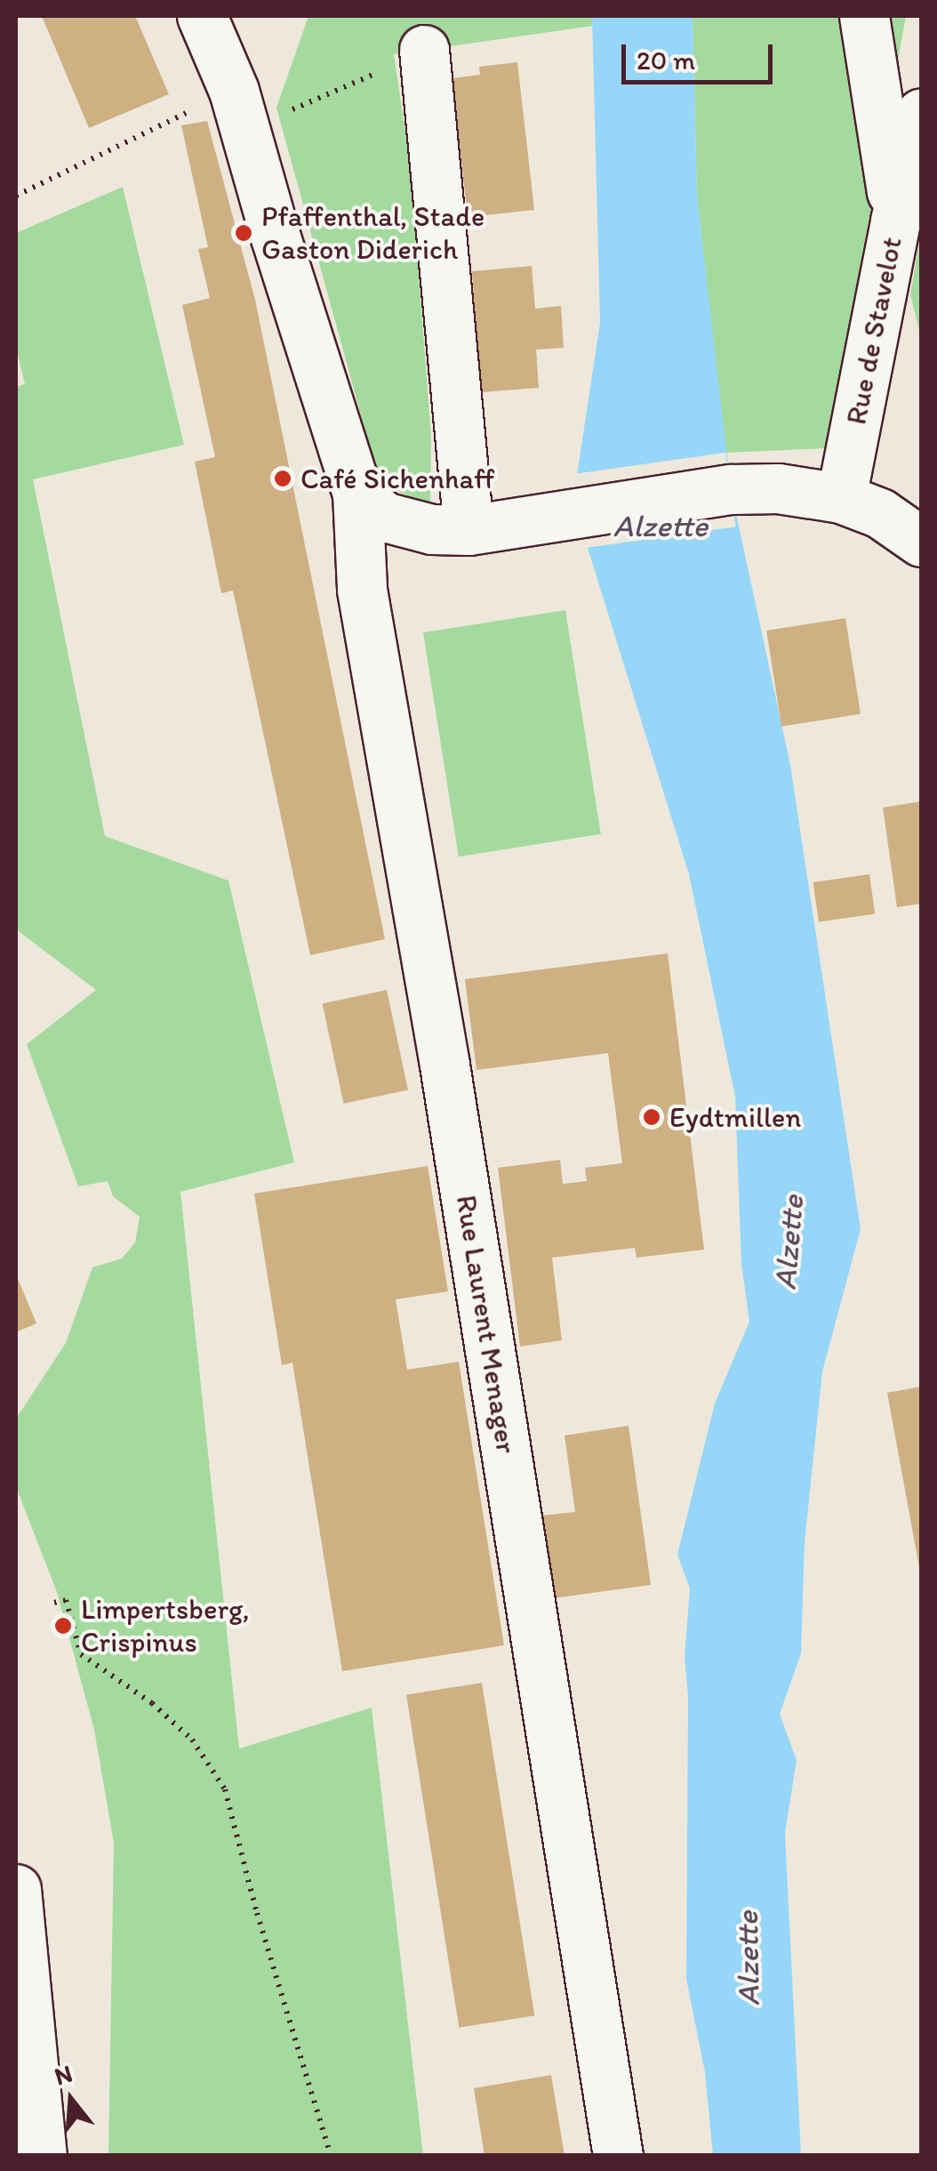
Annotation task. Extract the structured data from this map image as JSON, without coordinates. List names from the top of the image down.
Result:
{
  "streets": {
    "street": ["Rue de Stavelot", "Rue Laurent Menager"]
  },
  "water": ["Alzette"],
  "places": [
    "Pfaffenthal, Stade Gaston Diderich",
    "Café Sichenhaff",
    "Eydtmillen",
    "Limpertsberg, Crispinus"
  ],
  "scale_bar": "20 m",
  "north": "top"
}
